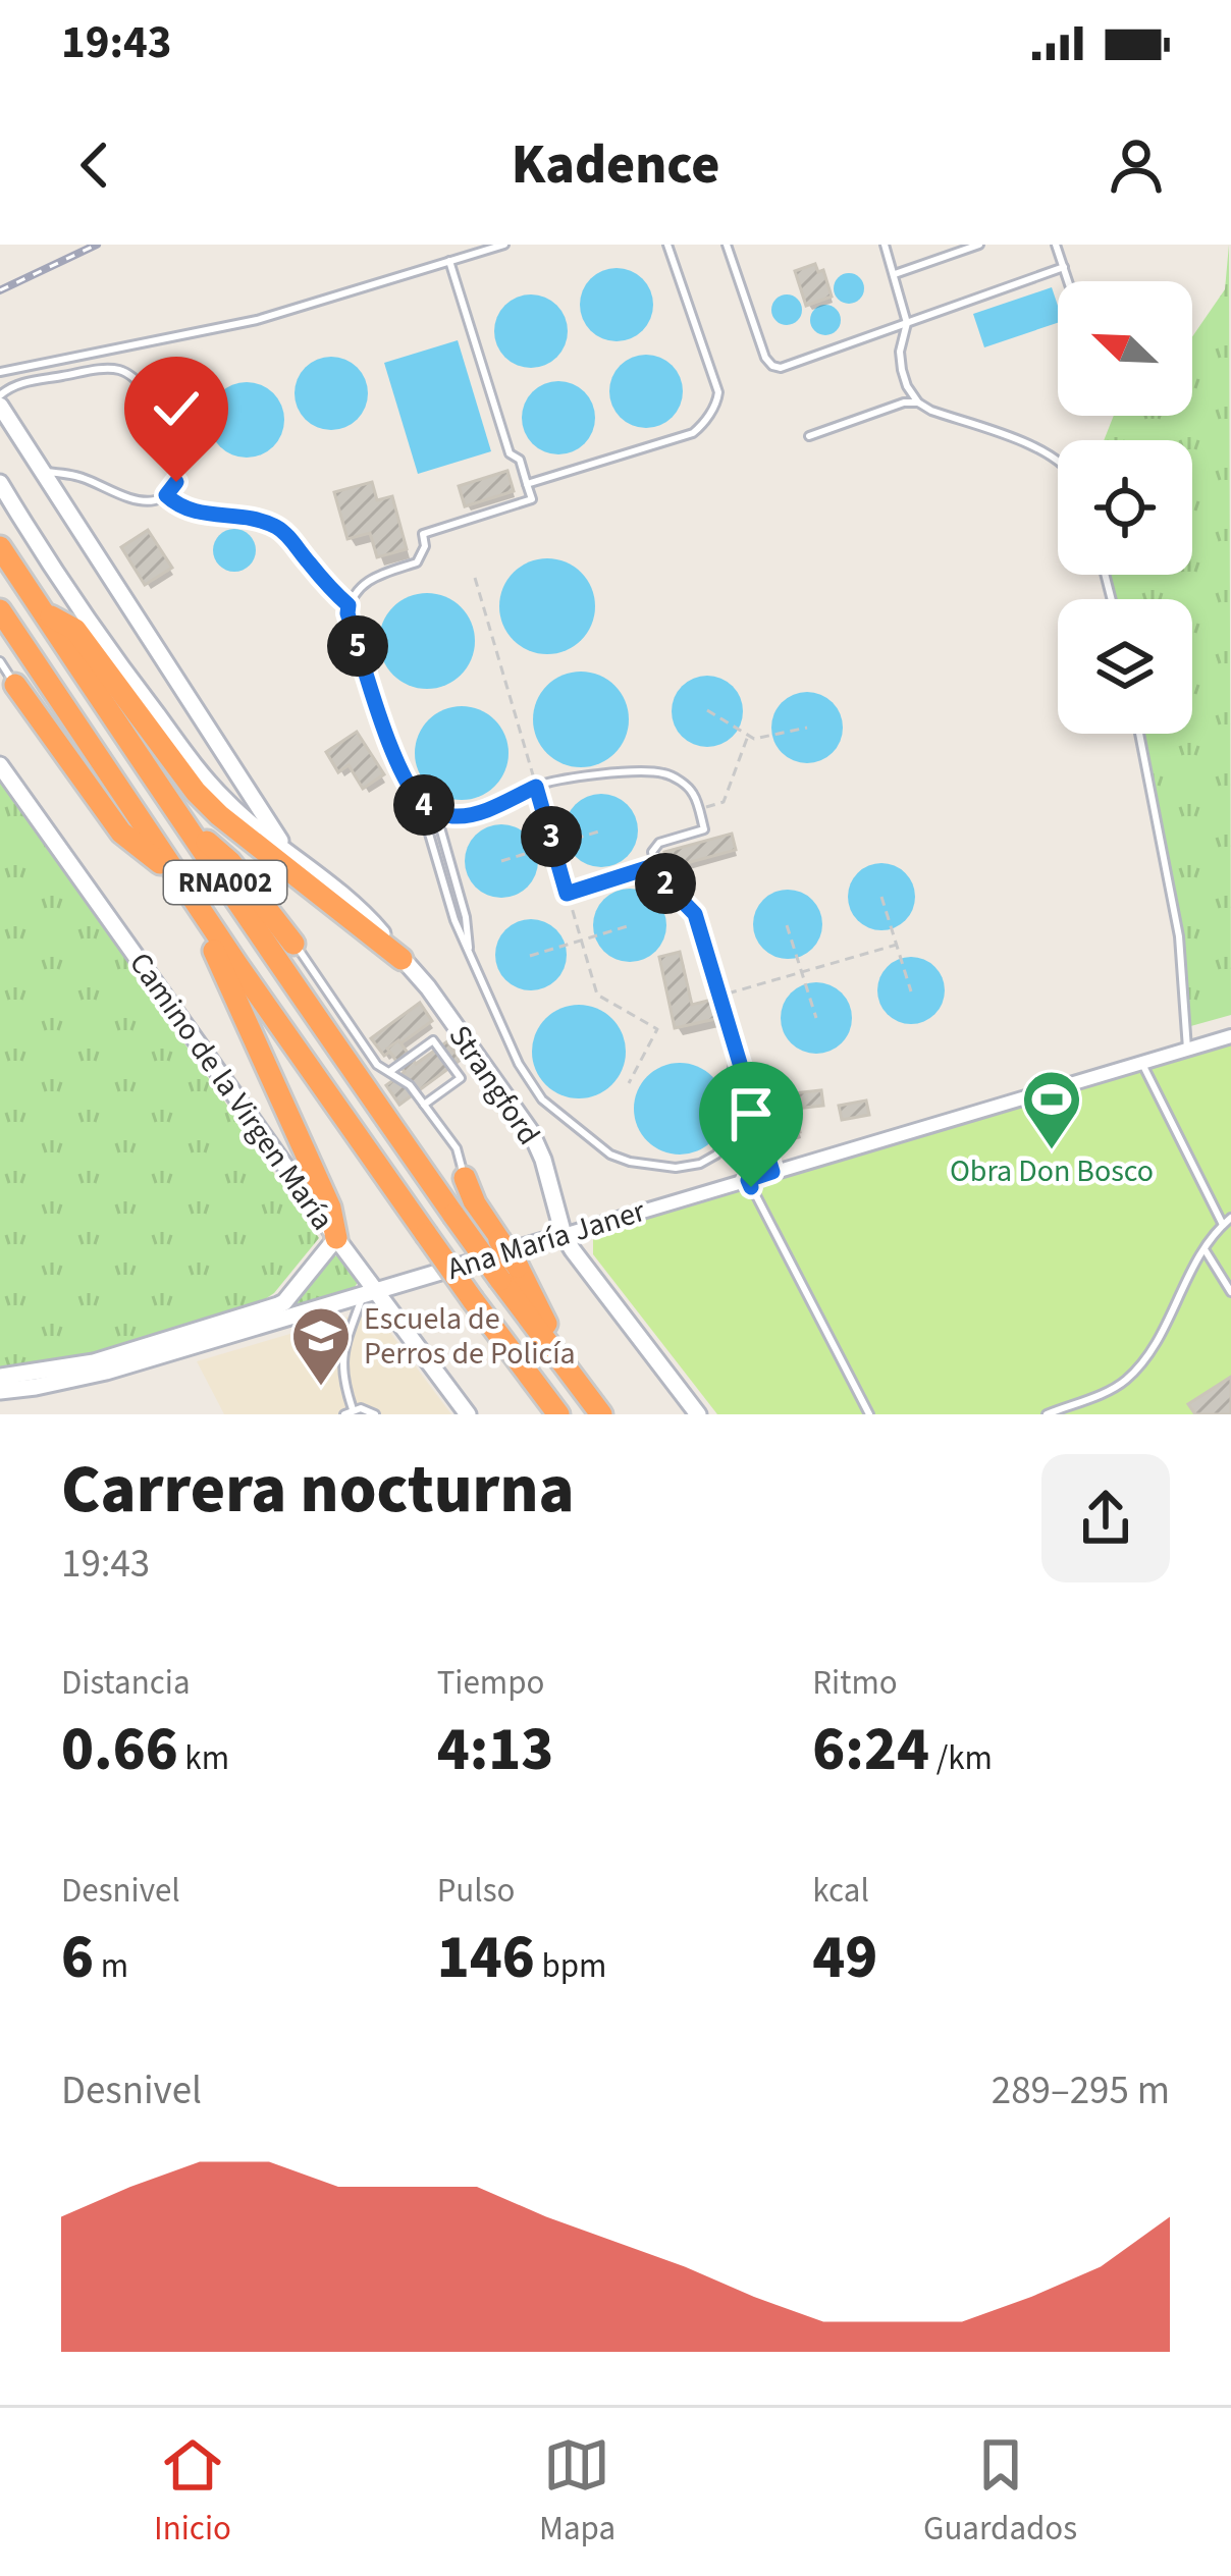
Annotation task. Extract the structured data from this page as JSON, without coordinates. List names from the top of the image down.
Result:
{
  "streets": {
    "highway": ["RNA002"],
    "street": ["Strangford", "Camino de la Virgen María", "Ana María Janer"]
  },
  "crossings": [
    ["Strangford", "Ana María Janer"],
    ["Camino de la Virgen María", "Ana María Janer"]
  ],
  "places": {
    "sports": ["Obra Don Bosco"],
    "school or university": ["Escuela de Perros de Policía"]
  },
  "north": "top left",
  "page": {
    "status": "19:43",
    "header": "Kadence",
    "pins": [
      "5",
      "4",
      "3",
      "2"
    ],
    "heading": ["Carrera nocturna", "19:43"],
    "stats": [
      ["Distancia", "0.66 km"],
      ["Tiempo", "4:13"],
      ["Ritmo", "6:24 /km"],
      ["Desnivel", "6 m"],
      ["Pulso", "146 bpm"],
      ["kcal", "49"]
    ],
    "chart": ["Desnivel", "289–295 m"],
    "tabs": ["Inicio", "Mapa", "Guardados"]
  }
}
